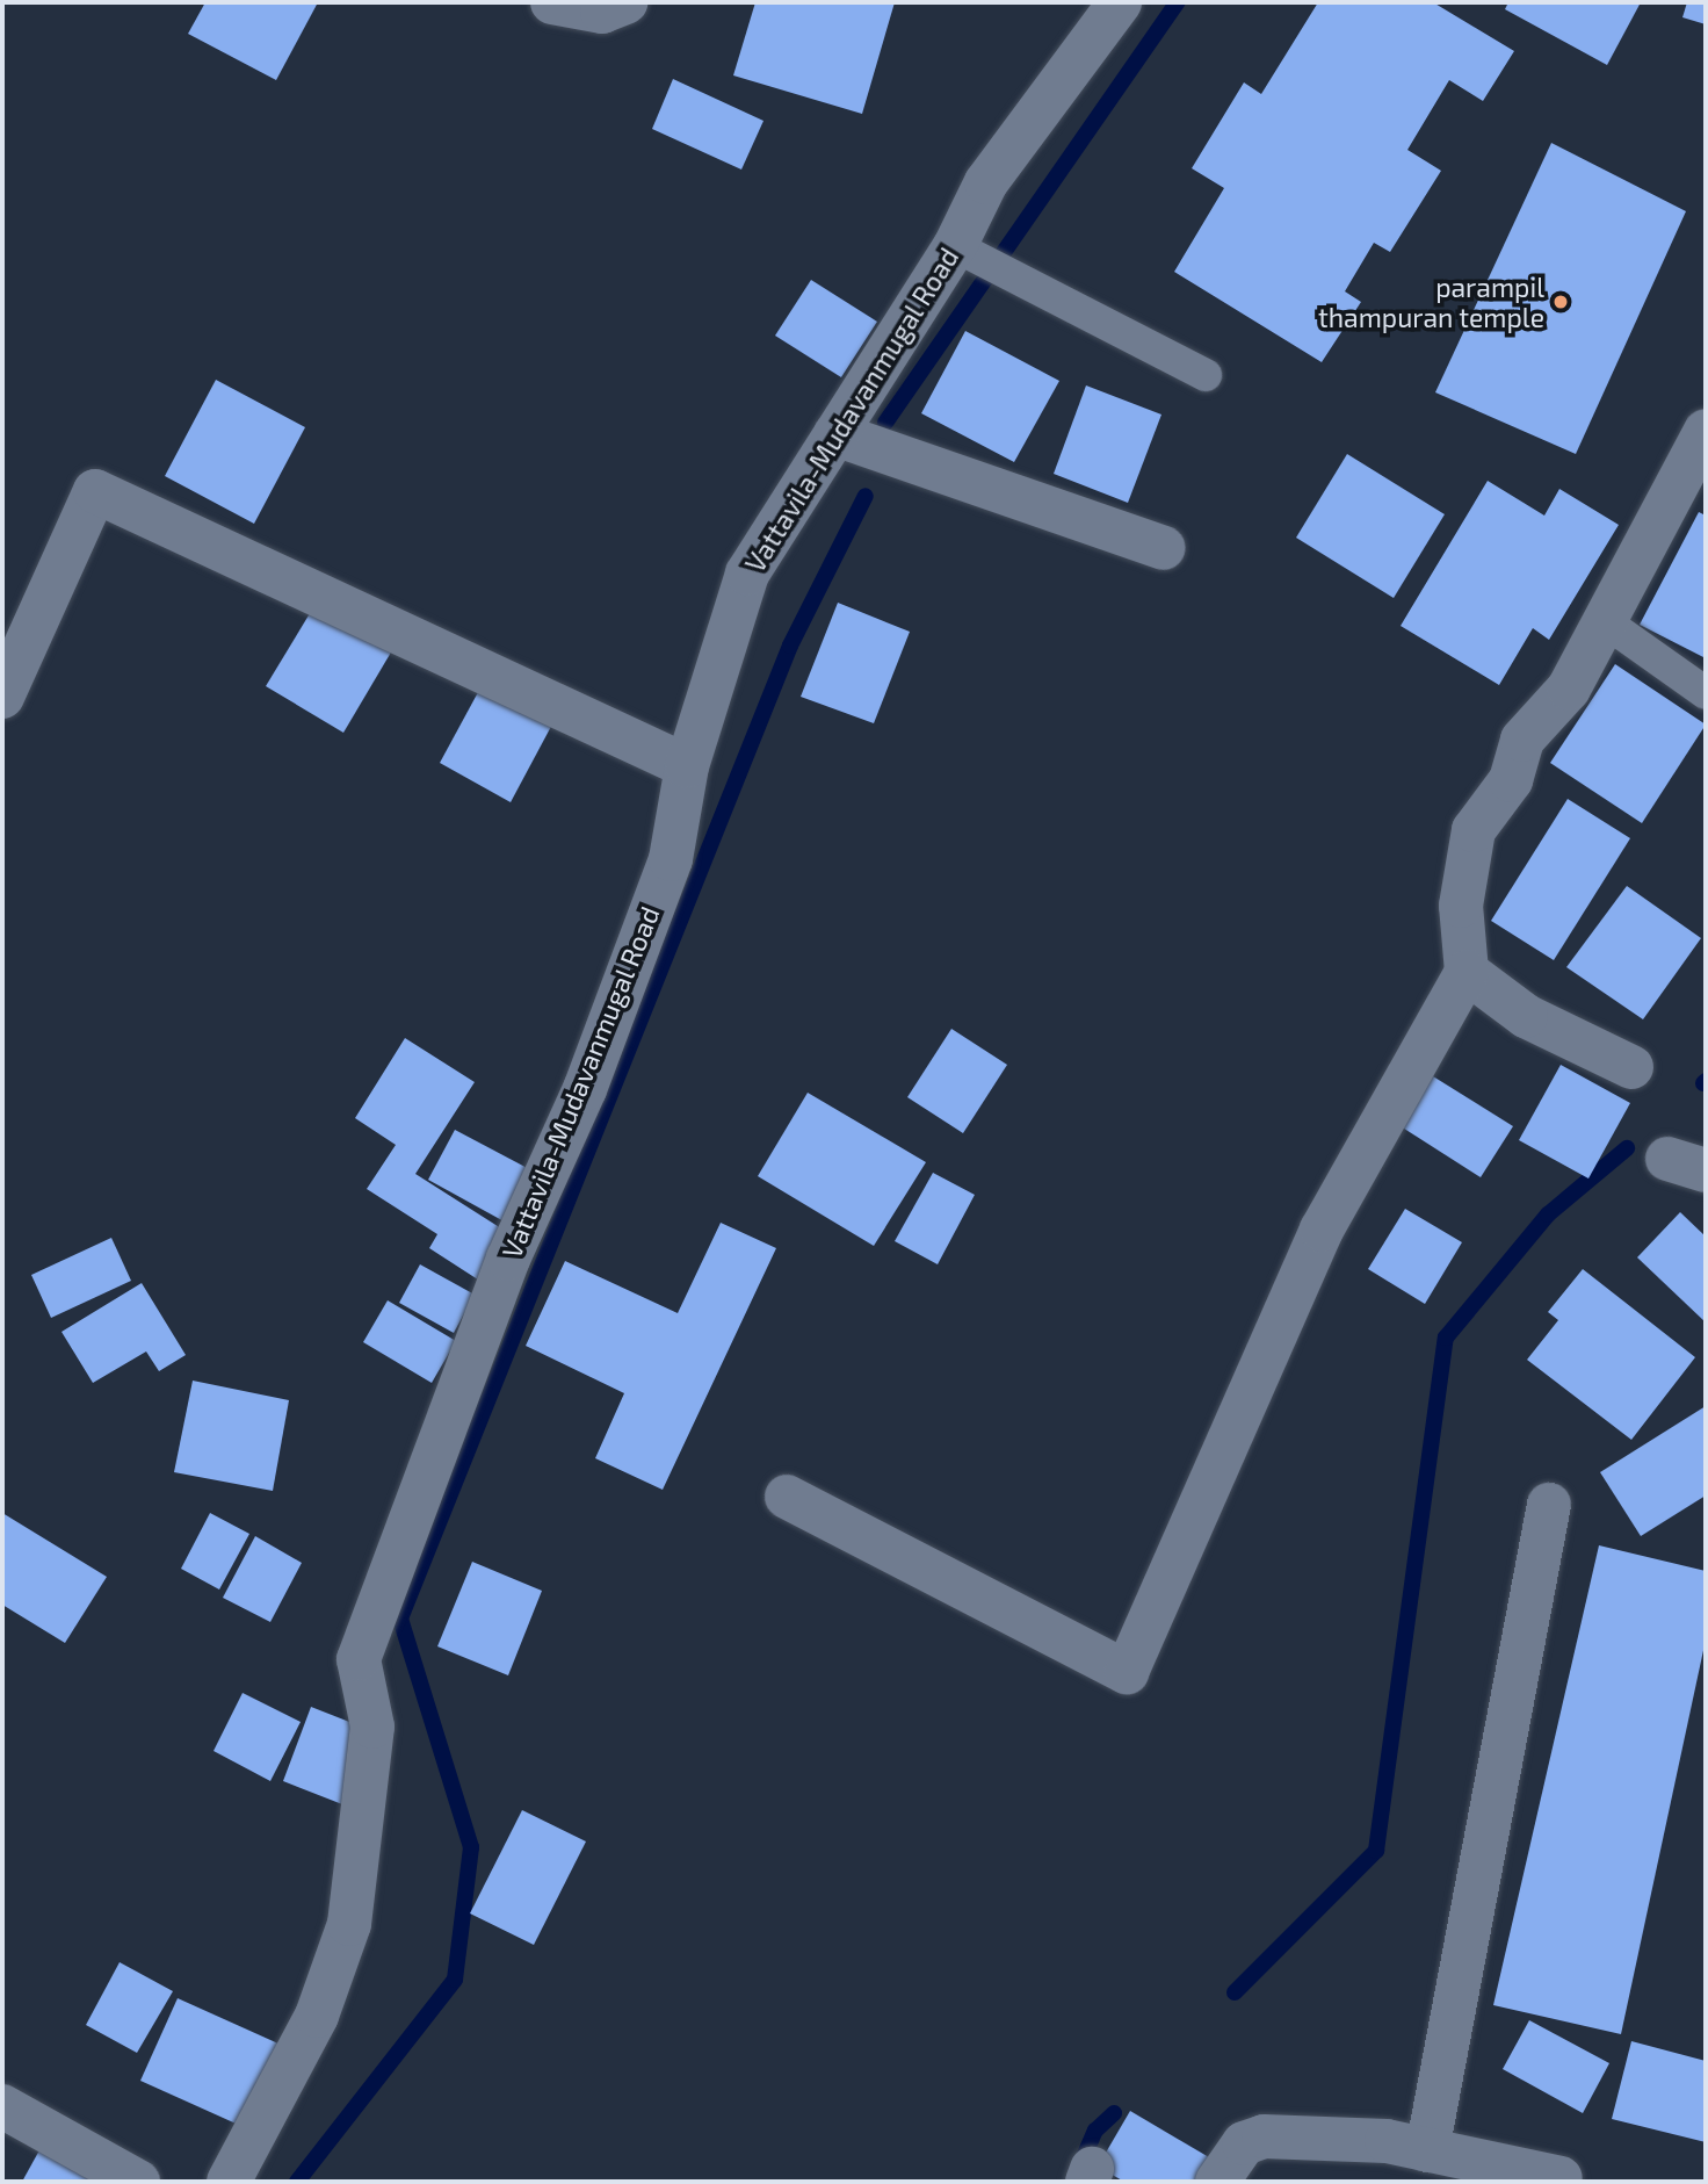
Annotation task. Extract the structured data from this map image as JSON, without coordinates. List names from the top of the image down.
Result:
{
  "streets": {
    "street": ["Vattavila-Mudavanmugal Road"]
  },
  "places": ["parampil thampuran temple"]
}
